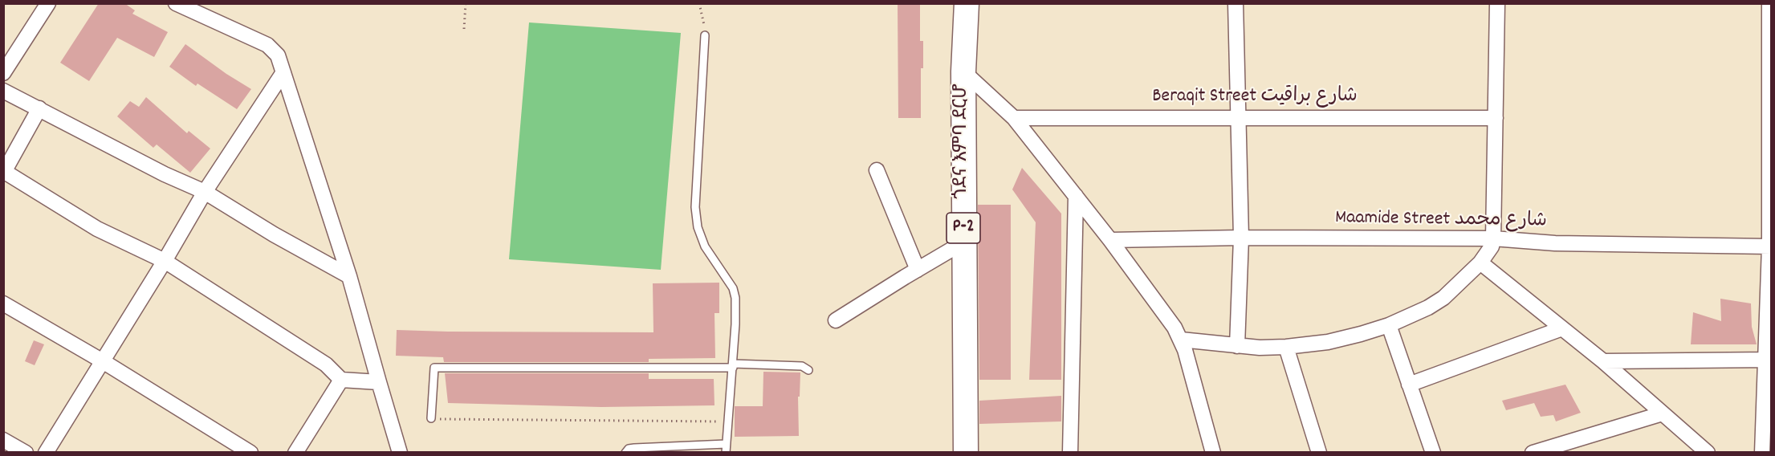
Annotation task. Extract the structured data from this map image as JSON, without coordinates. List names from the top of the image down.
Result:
{
  "streets": {
    "highway": ["ጎደና እምባ ደርሆ", "P-2"],
    "street": ["Beraqit Street شارع براقيت", "Maamide Street شارع محمد"]
  }
}
